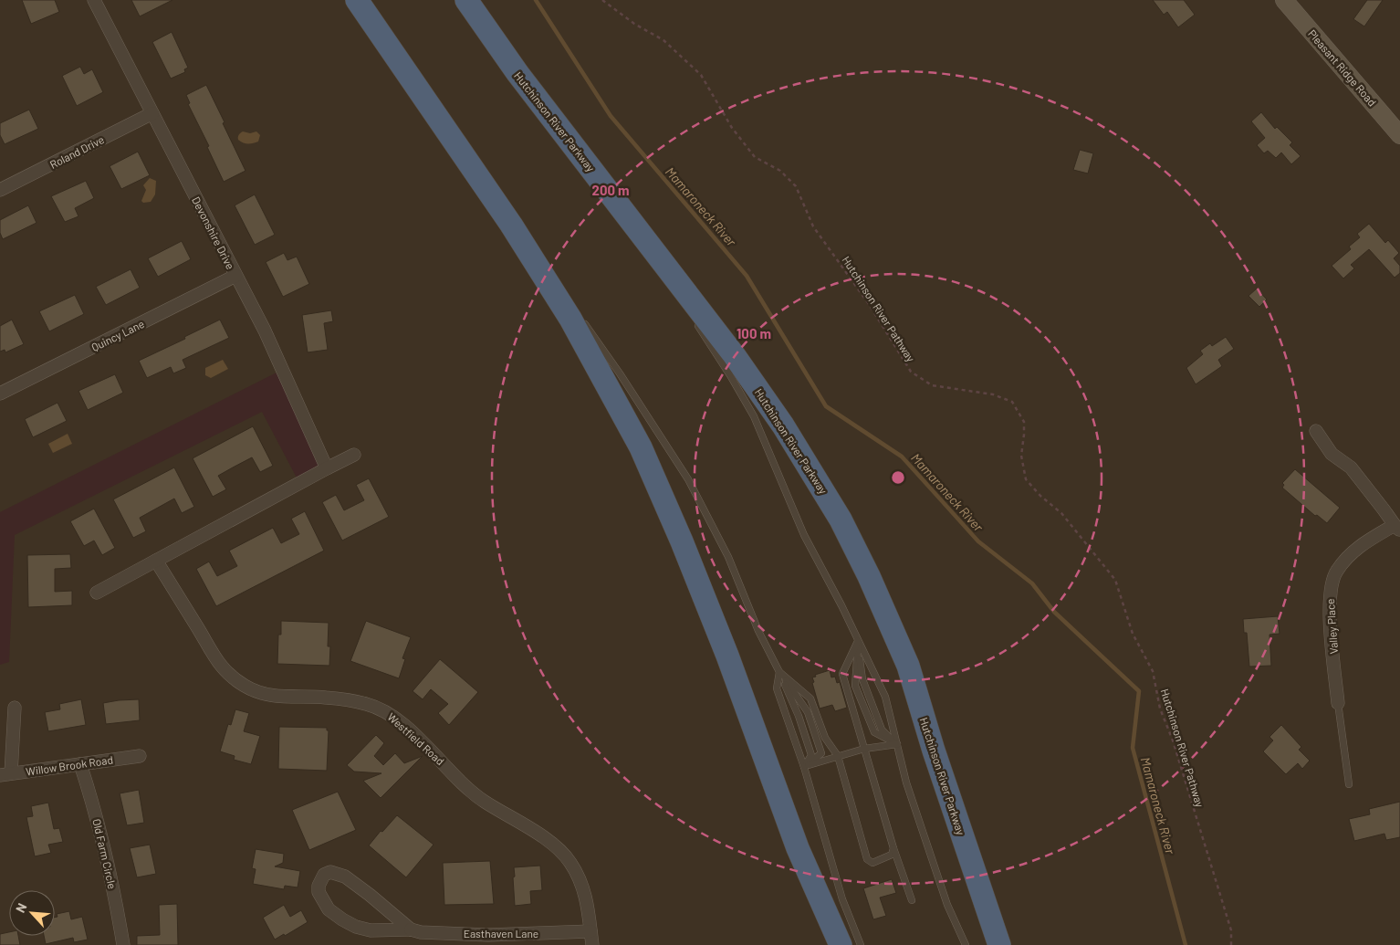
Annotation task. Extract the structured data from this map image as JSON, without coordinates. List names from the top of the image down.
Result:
{
  "streets": {
    "highway": ["Hutchinson River Parkway"],
    "street": [
      "Pleasant Ridge Road",
      "Roland Drive",
      "Devonshire Drive",
      "Quincy Lane",
      "Valley Place",
      "Westfield Road",
      "Willow Brook Road",
      "Old Farm Circle",
      "Easthaven Lane"
    ],
    "path": ["Hutchinson River Pathway"]
  },
  "crossings": [
    ["Roland Drive", "Devonshire Drive"],
    ["Devonshire Drive", "Quincy Lane"],
    ["Westfield Road", "Easthaven Lane"],
    ["Willow Brook Road", "Old Farm Circle"]
  ],
  "water": ["Mamaroneck River"],
  "north": "top left",
  "rings": ["200 m", "100 m"]
}
